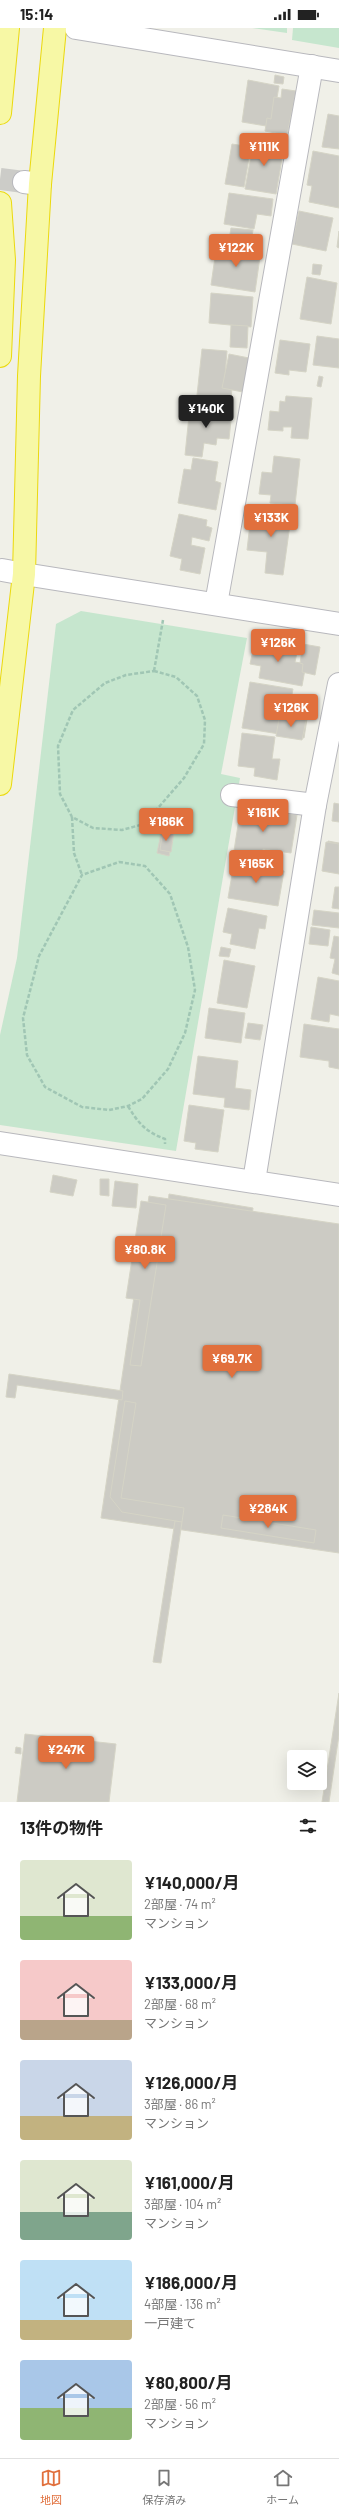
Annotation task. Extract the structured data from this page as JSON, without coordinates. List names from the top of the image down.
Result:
{
  "page": {
    "status": "15:14",
    "price": [
      "¥111K",
      "¥122K",
      "¥140K",
      "¥133K",
      "¥126K",
      "¥126K",
      "¥161K",
      "¥186K",
      "¥165K",
      "¥80.8K",
      "¥69.7K",
      "¥284K",
      "¥247K"
    ],
    "heading": "13件の物件",
    "list": [
      {
        "name": "¥140,000/月",
        "note": "2部屋 · 74 m² · マンション"
      },
      {
        "name": "¥133,000/月",
        "note": "2部屋 · 68 m² · マンション"
      },
      {
        "name": "¥126,000/月",
        "note": "3部屋 · 86 m² · マンション"
      },
      {
        "name": "¥161,000/月",
        "note": "3部屋 · 104 m² · マンション"
      },
      {
        "name": "¥186,000/月",
        "note": "4部屋 · 136 m² · 一戸建て"
      },
      {
        "name": "¥80,800/月",
        "note": "2部屋 · 56 m² · マンション"
      }
    ],
    "tabs": ["地図", "保存済み", "ホーム"]
  }
}
